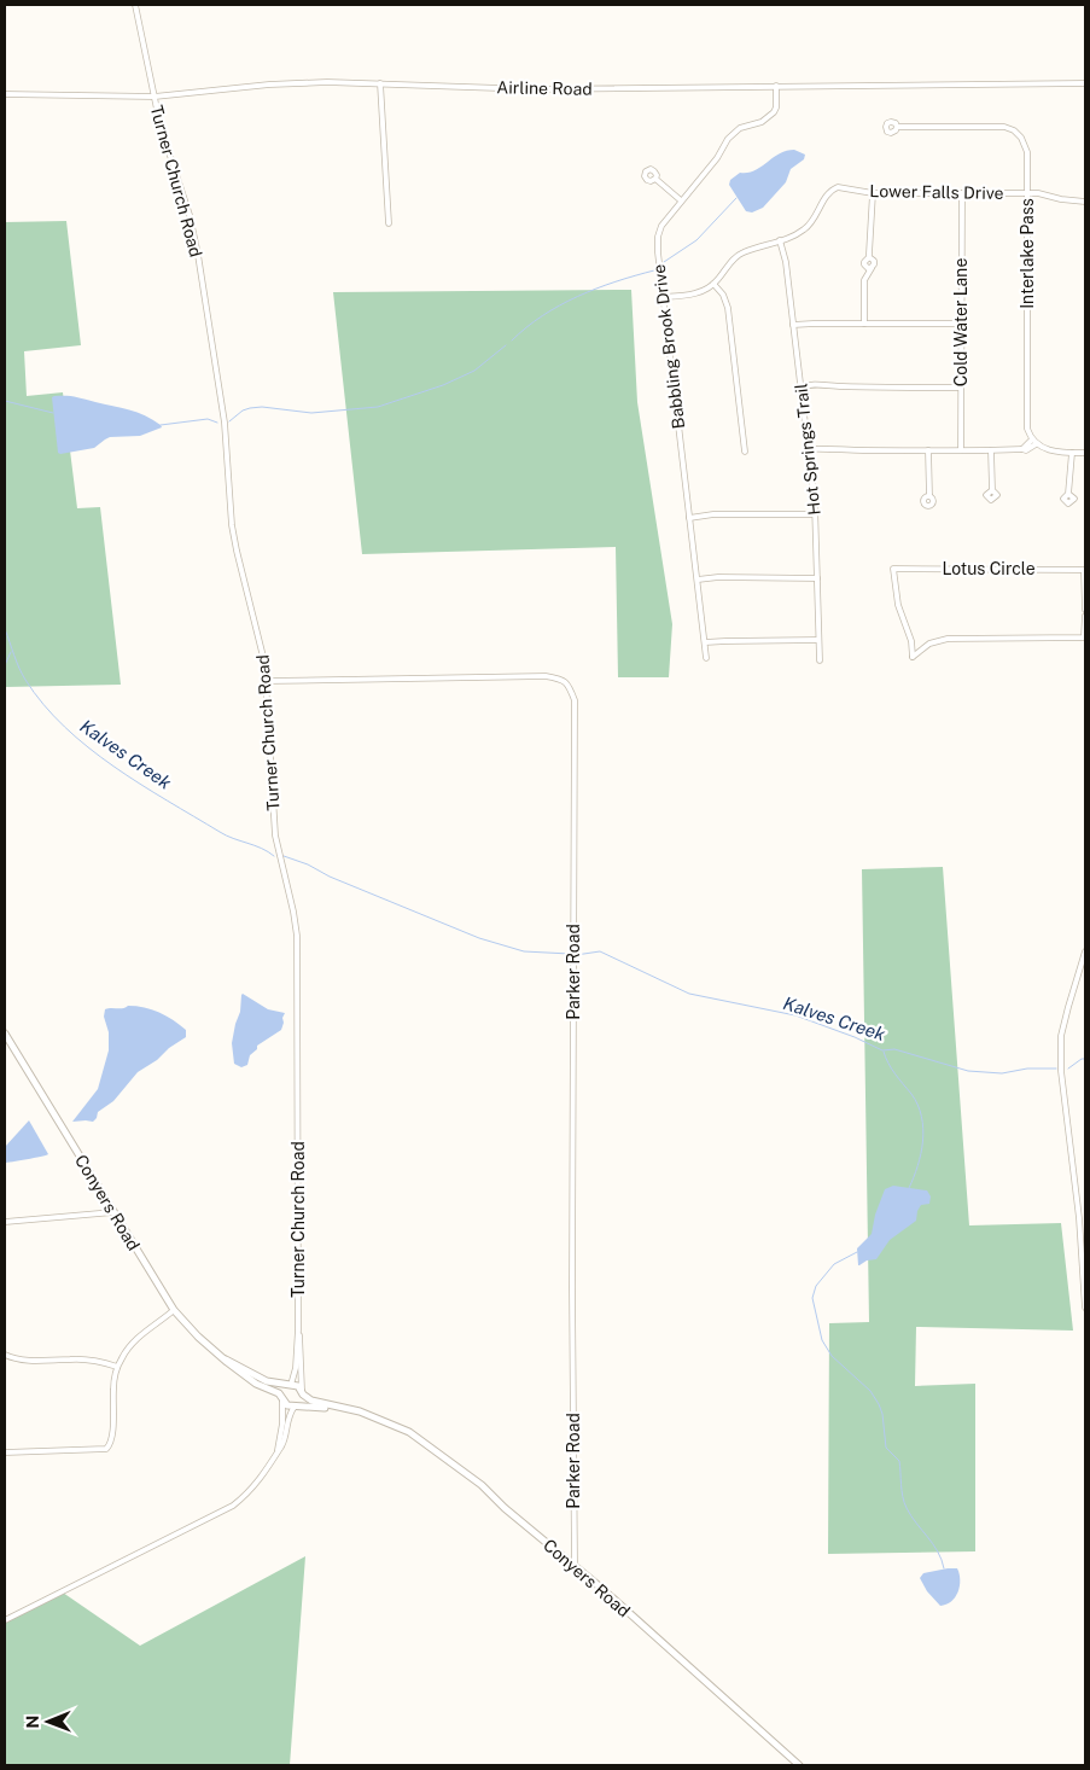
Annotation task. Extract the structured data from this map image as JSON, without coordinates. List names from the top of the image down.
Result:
{
  "streets": {
    "main road": ["Conyers Road"],
    "street": [
      "Airline Road",
      "Turner Church Road",
      "Lower Falls Drive",
      "Interlake Pass",
      "Cold Water Lane",
      "Babbling Brook Drive",
      "Hot Springs Trail",
      "Lotus Circle",
      "Parker Road"
    ]
  },
  "crossings": [
    ["Airline Road", "Turner Church Road"],
    ["Airline Road", "Babbling Brook Drive"],
    ["Turner Church Road", "Parker Road"],
    ["Turner Church Road", "Conyers Road"],
    ["Lower Falls Drive", "Interlake Pass"],
    ["Lower Falls Drive", "Cold Water Lane"],
    ["Lower Falls Drive", "Hot Springs Trail"],
    ["Parker Road", "Conyers Road"]
  ],
  "water": ["Kalves Creek"],
  "north": "left"
}
